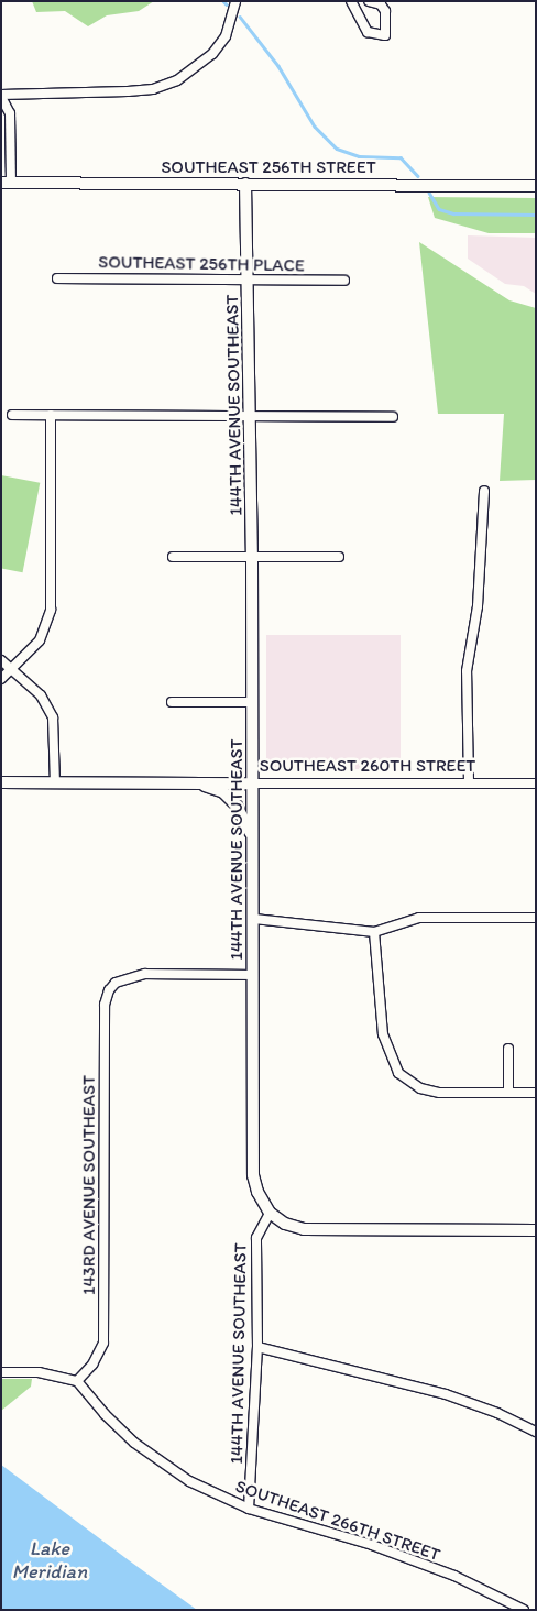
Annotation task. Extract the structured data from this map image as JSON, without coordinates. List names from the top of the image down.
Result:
{
  "streets": {
    "street": [
      "SOUTHEAST 256TH STREET",
      "SOUTHEAST 256TH PLACE",
      "144TH AVENUE SOUTHEAST",
      "SOUTHEAST 260TH STREET",
      "143RD AVENUE SOUTHEAST",
      "SOUTHEAST 266TH STREET"
    ]
  },
  "crossings": [
    ["SOUTHEAST 256TH STREET", "144TH AVENUE SOUTHEAST"],
    ["SOUTHEAST 256TH PLACE", "144TH AVENUE SOUTHEAST"],
    ["144TH AVENUE SOUTHEAST", "SOUTHEAST 260TH STREET"],
    ["144TH AVENUE SOUTHEAST", "143RD AVENUE SOUTHEAST"],
    ["144TH AVENUE SOUTHEAST", "SOUTHEAST 266TH STREET"],
    ["143RD AVENUE SOUTHEAST", "SOUTHEAST 266TH STREET"]
  ],
  "water": ["Lake Meridian"]
}
